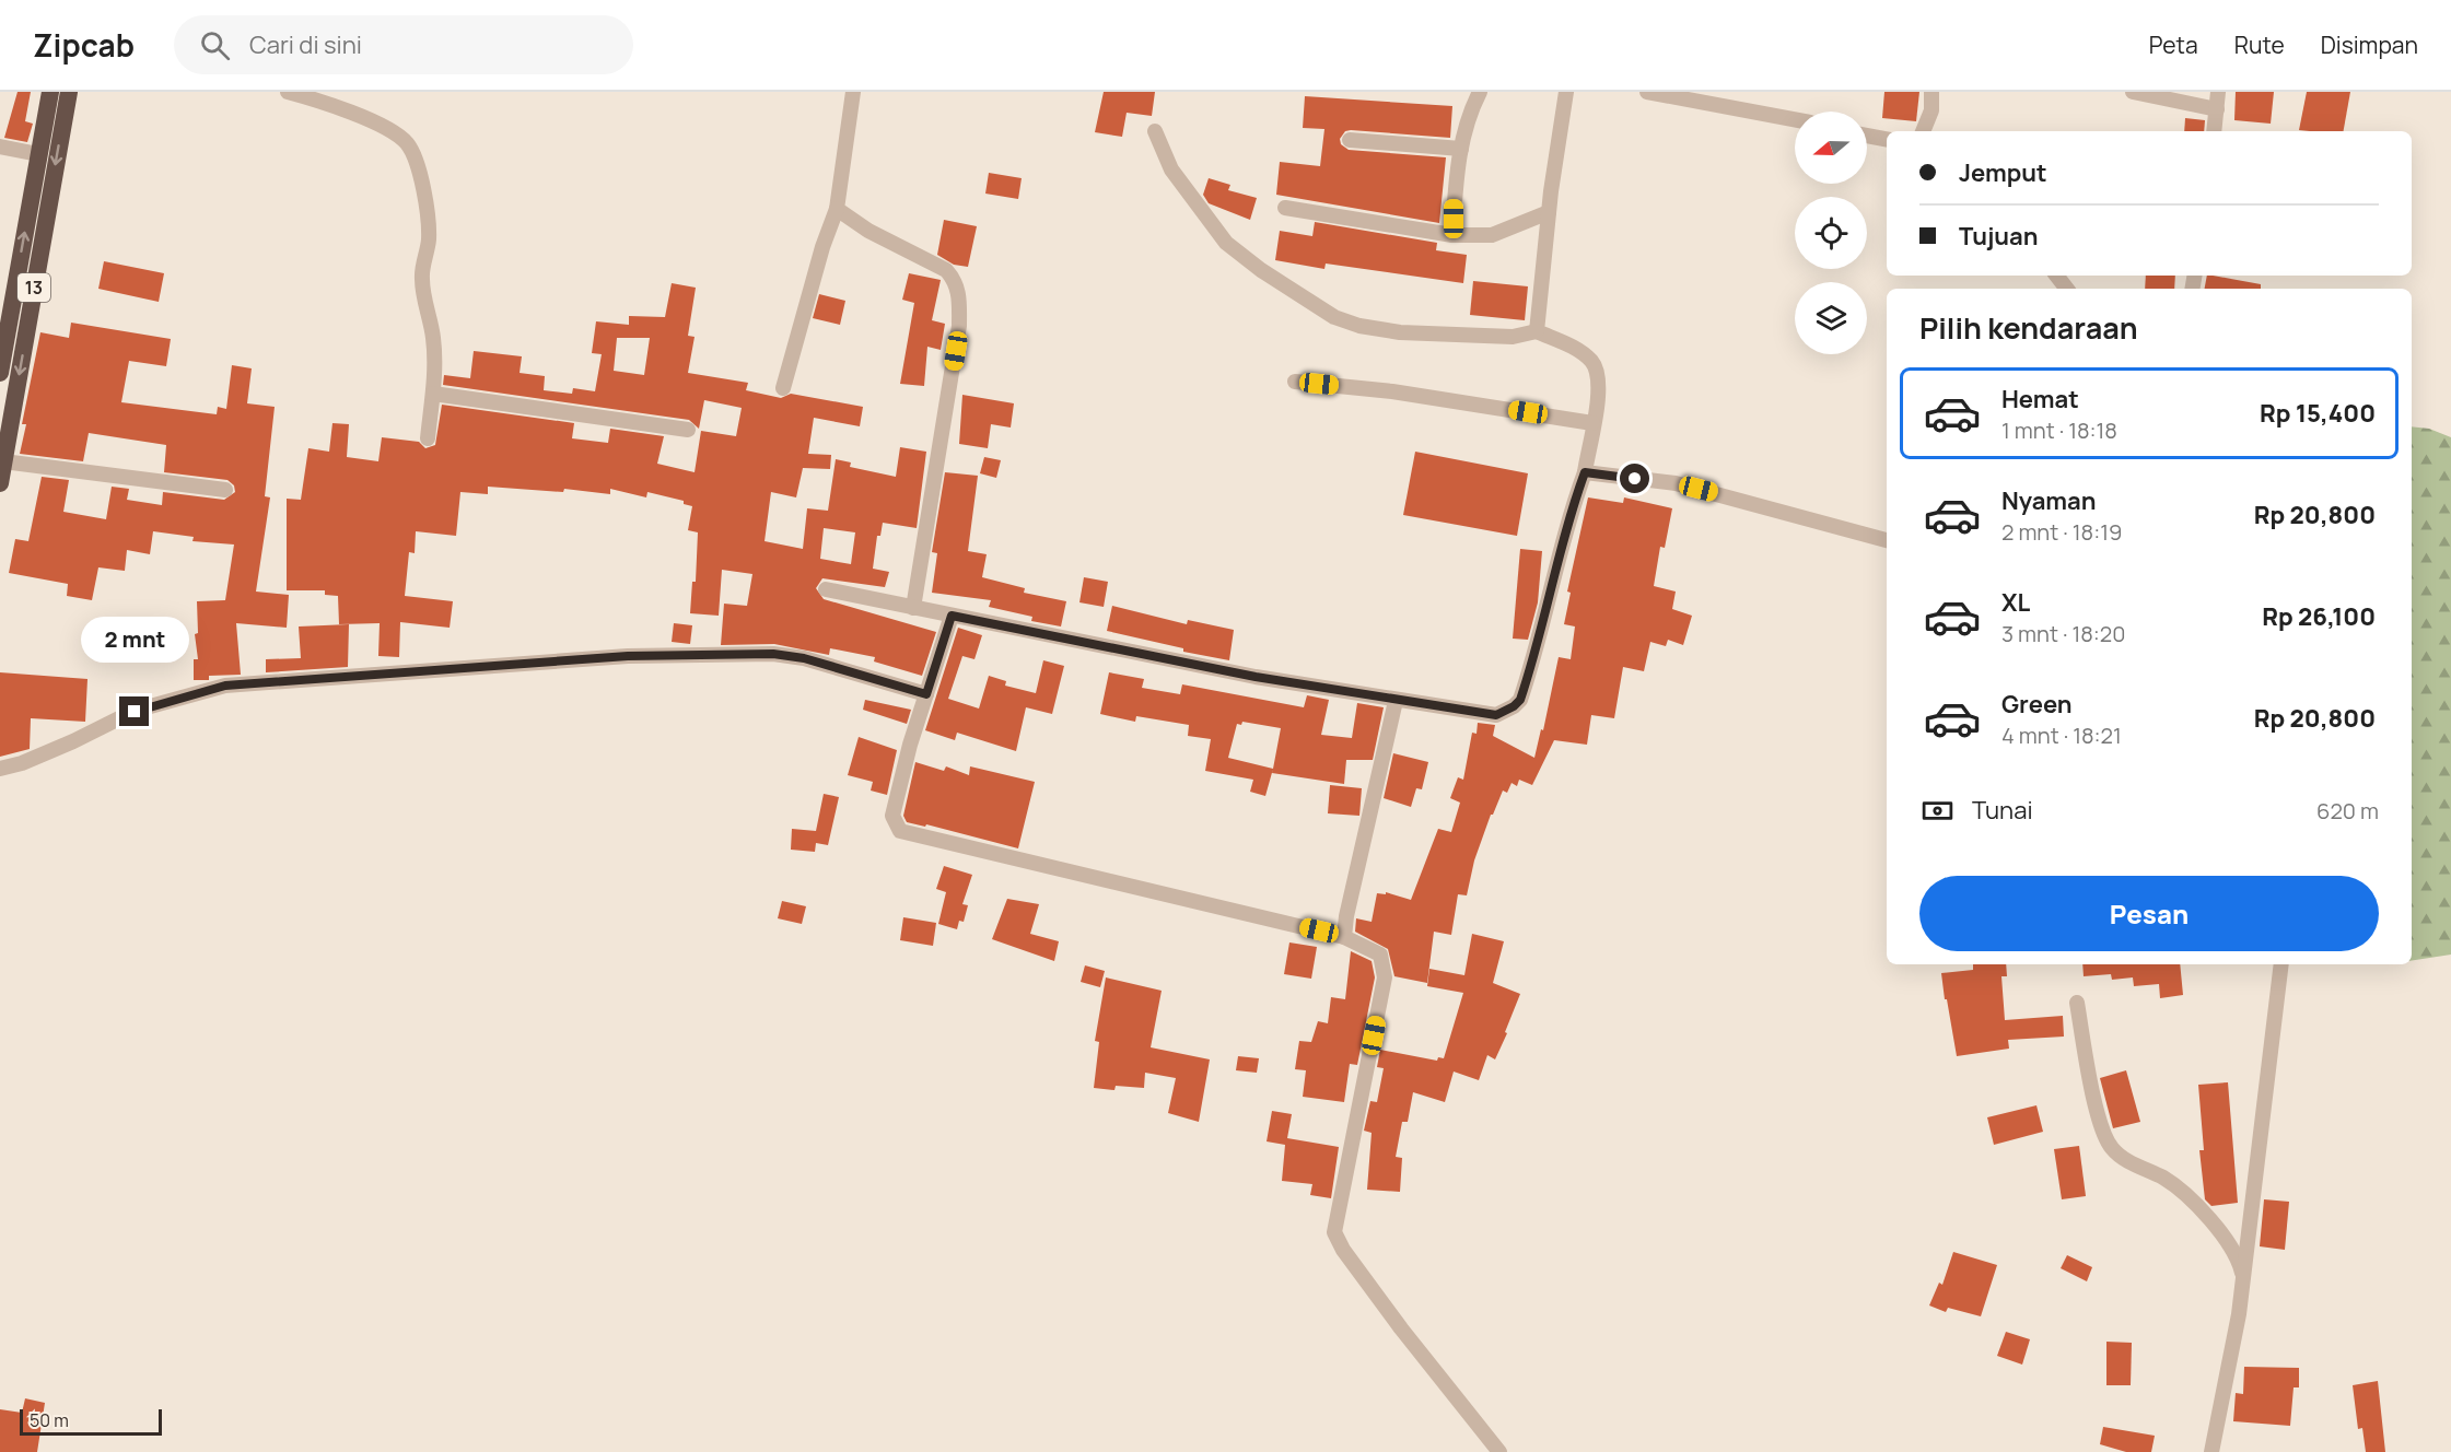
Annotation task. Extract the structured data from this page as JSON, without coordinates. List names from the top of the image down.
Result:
{
  "streets": {
    "highway": ["13"]
  },
  "scale_bar": "50 m",
  "north": "left",
  "page": {
    "header": "Zipcab",
    "search": "Cari di sini",
    "nav": ["Peta", "Rute", "Disimpan"],
    "banner": ["Jemput", "Tujuan"],
    "heading": "Pilih kendaraan",
    "list": [
      {
        "name": "Hemat",
        "note": "1 mnt · 18:18",
        "value": "Rp 15,400"
      },
      {
        "name": "Nyaman",
        "note": "2 mnt · 18:19",
        "value": "Rp 20,800"
      },
      {
        "name": "XL",
        "note": "3 mnt · 18:20",
        "value": "Rp 26,100"
      },
      {
        "name": "Green",
        "note": "4 mnt · 18:21",
        "value": "Rp 20,800"
      }
    ],
    "bubble": "2 mnt",
    "pay": ["Tunai", "620 m"],
    "buttons": "Pesan",
    "scale": "50 m"
  }
}
